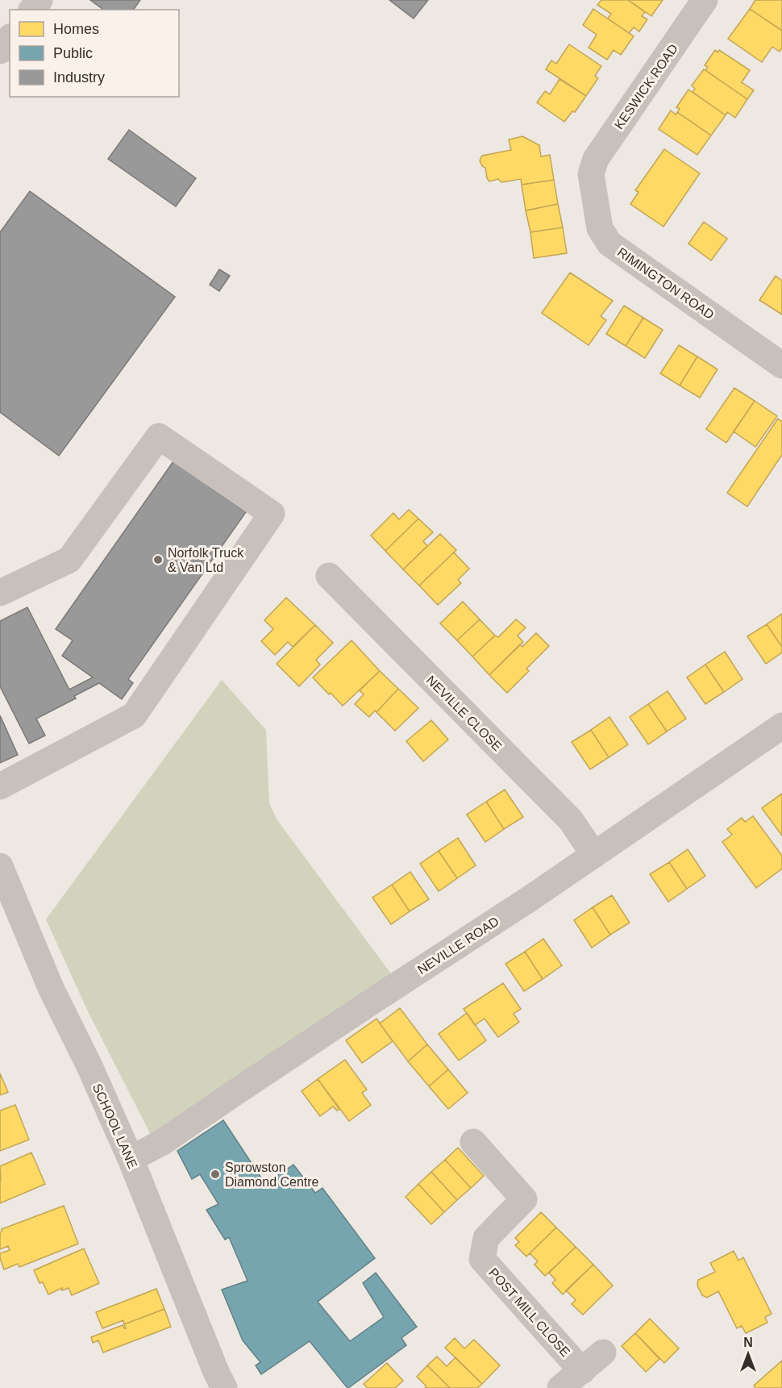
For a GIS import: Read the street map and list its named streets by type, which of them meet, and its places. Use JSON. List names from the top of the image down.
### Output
{
  "streets": {
    "street": [
      "KESWICK ROAD",
      "RIMINGTON ROAD",
      "NEVILLE CLOSE",
      "NEVILLE ROAD",
      "SCHOOL LANE",
      "POST MILL CLOSE"
    ]
  },
  "crossings": [
    ["KESWICK ROAD", "RIMINGTON ROAD"],
    ["NEVILLE CLOSE", "NEVILLE ROAD"],
    ["NEVILLE ROAD", "SCHOOL LANE"]
  ],
  "places": ["Norfolk Truck & Van Ltd", "Sprowston Diamond Centre"],
  "legend": ["Homes", "Public", "Industry"],
  "north": "top"
}
